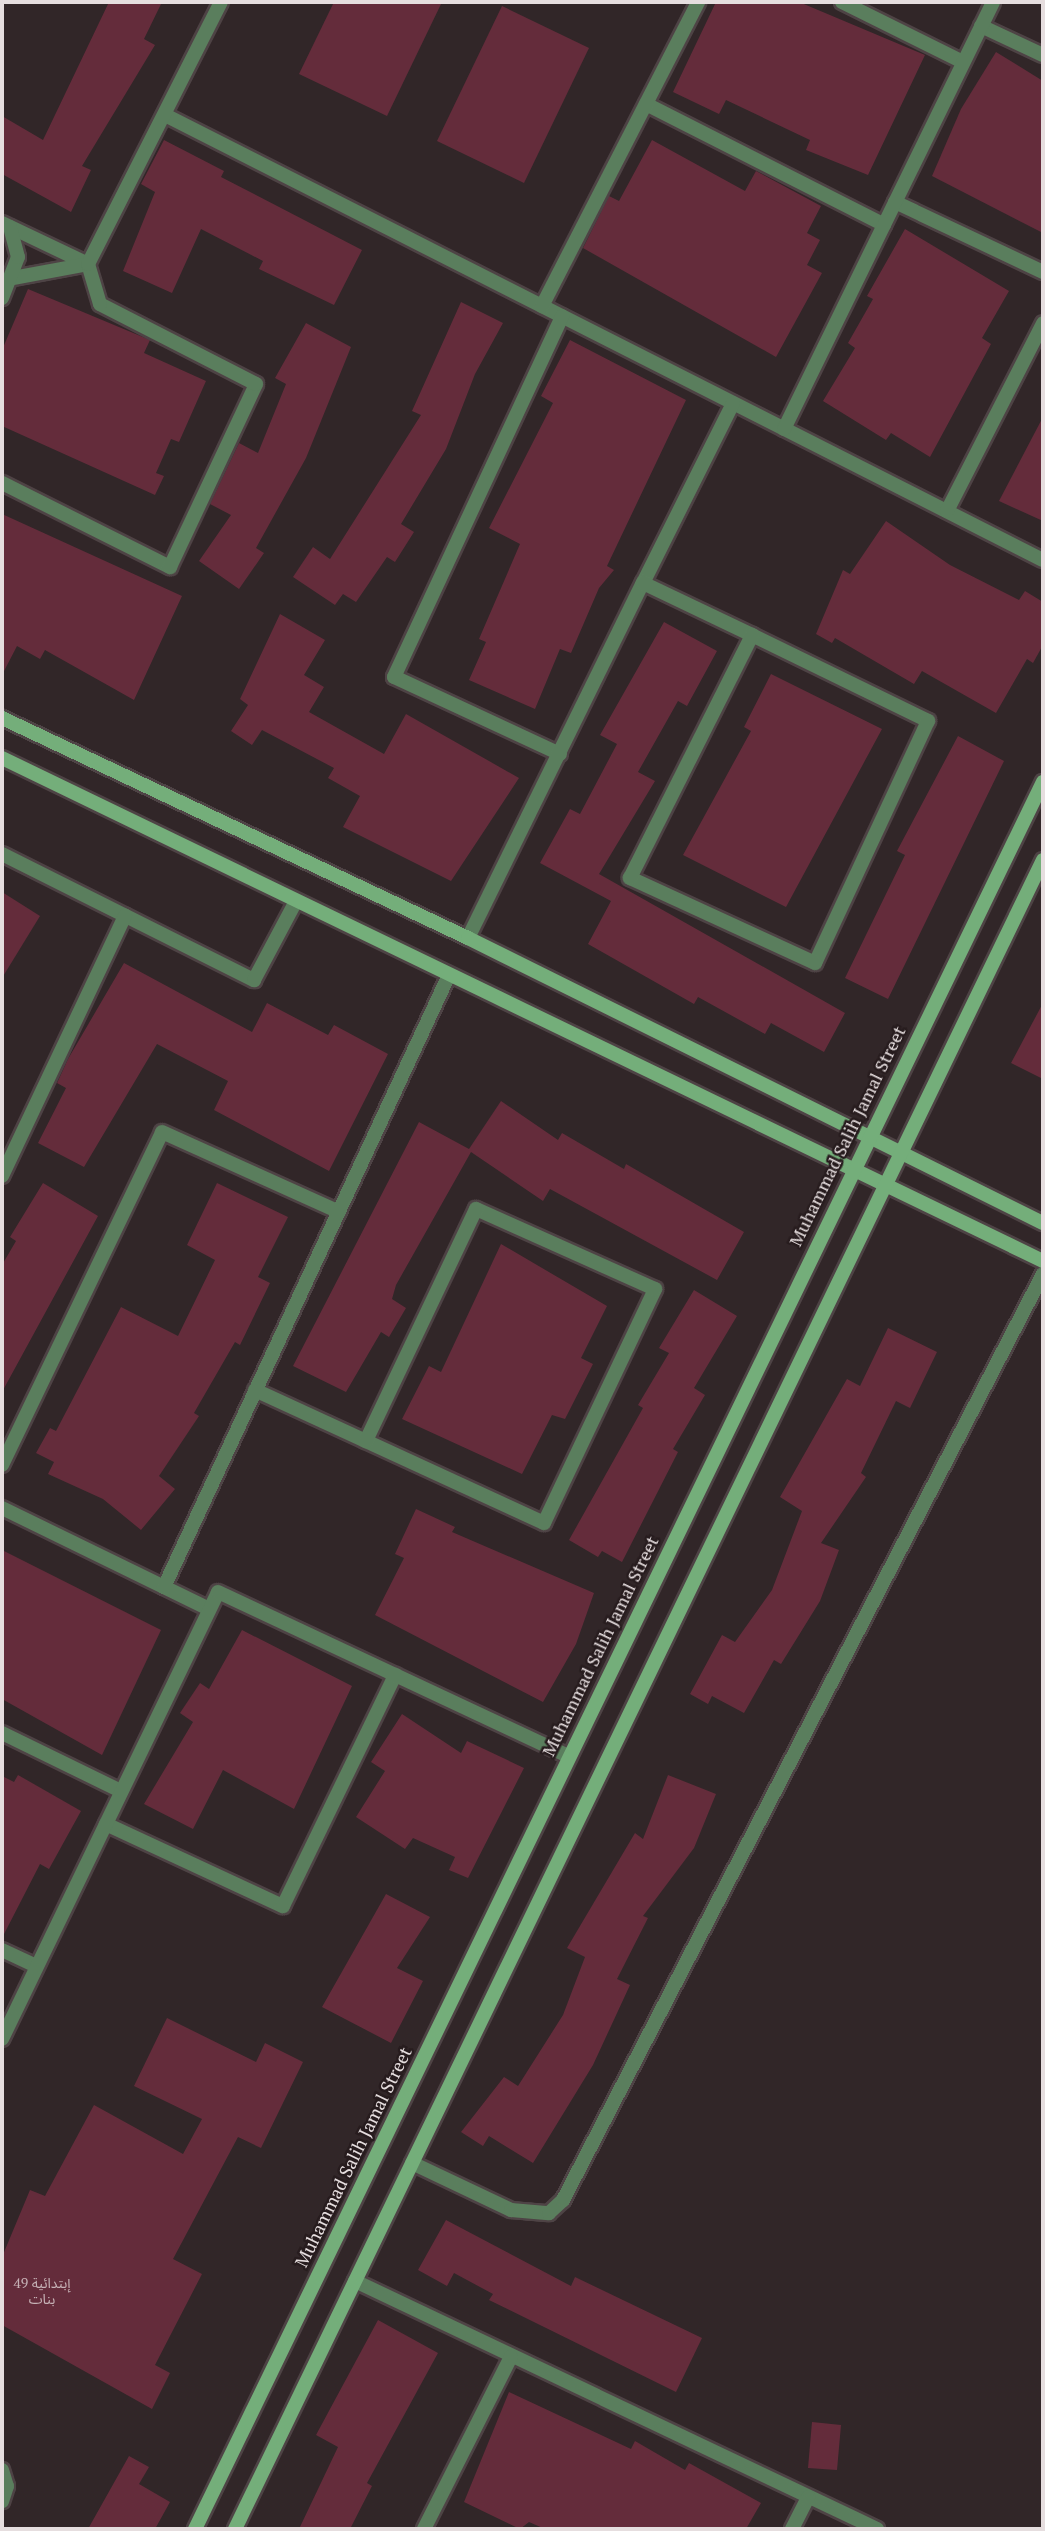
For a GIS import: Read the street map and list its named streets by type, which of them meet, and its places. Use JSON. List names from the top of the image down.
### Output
{
  "streets": {
    "street": ["Muhammad Salih Jamal Street"]
  },
  "house_numbers": ["49 إبتدائية بنات"]
}
